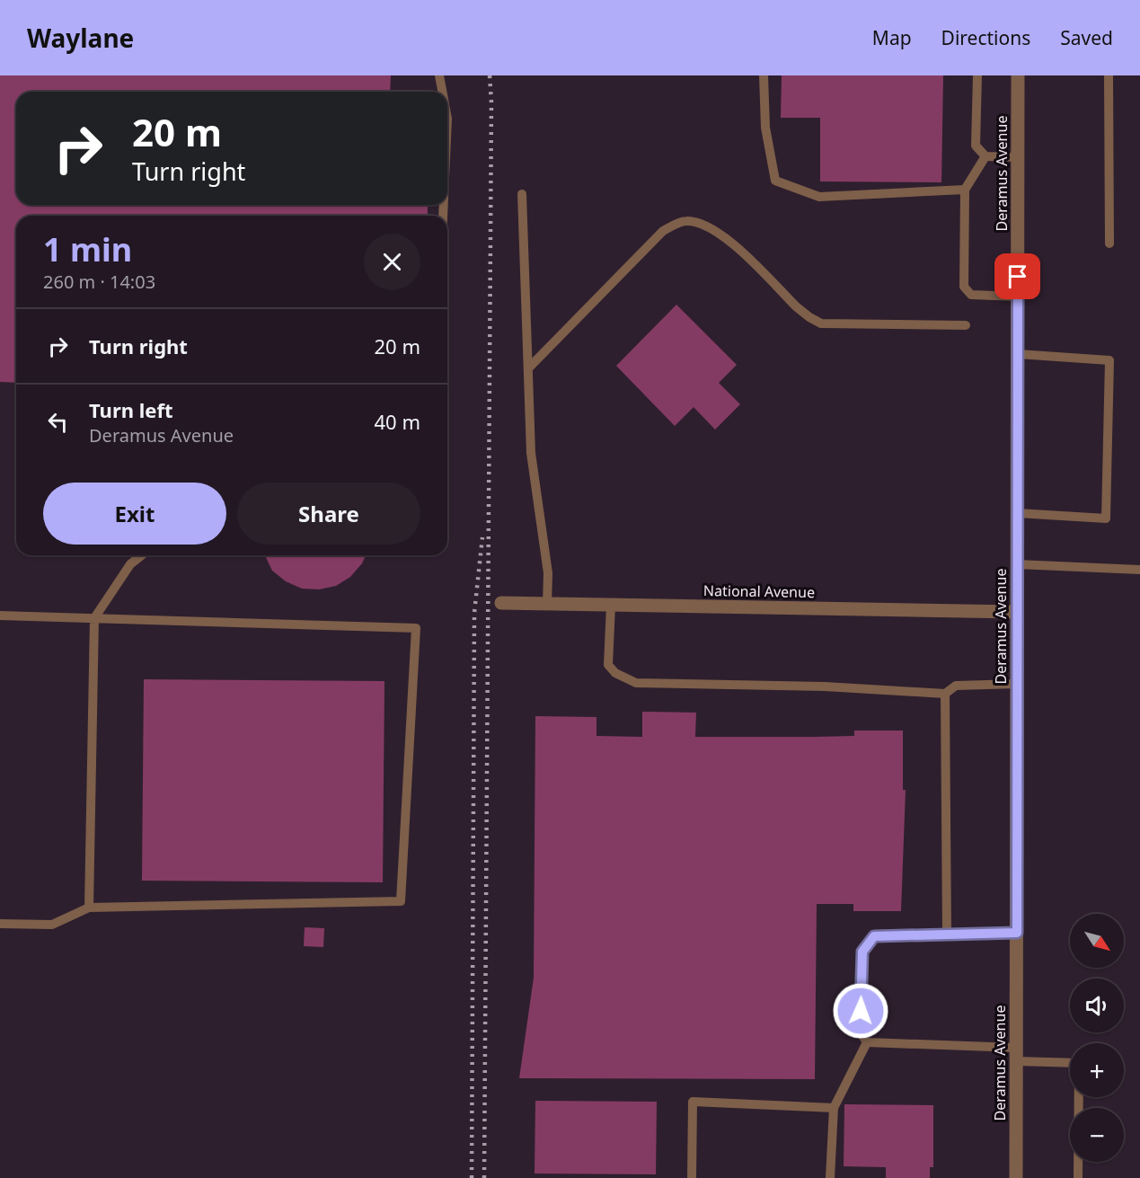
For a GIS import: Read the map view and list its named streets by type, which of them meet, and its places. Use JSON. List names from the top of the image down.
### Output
{
  "streets": {
    "street": ["Deramus Avenue", "National Avenue"]
  },
  "crossings": [
    ["Deramus Avenue", "National Avenue"]
  ],
  "north": "bottom right",
  "page": {
    "header": "Waylane",
    "nav": ["Map", "Directions", "Saved"],
    "turn": ["20 m", "Turn right"],
    "heading": ["1 min", "260 m · 14:03"],
    "list": [
      {
        "name": "Turn right",
        "value": "20 m"
      },
      {
        "name": "Turn left",
        "note": "Deramus Avenue",
        "value": "40 m"
      }
    ],
    "buttons": ["Exit", "Share"],
    "map_buttons": ["+", "−"]
  }
}
